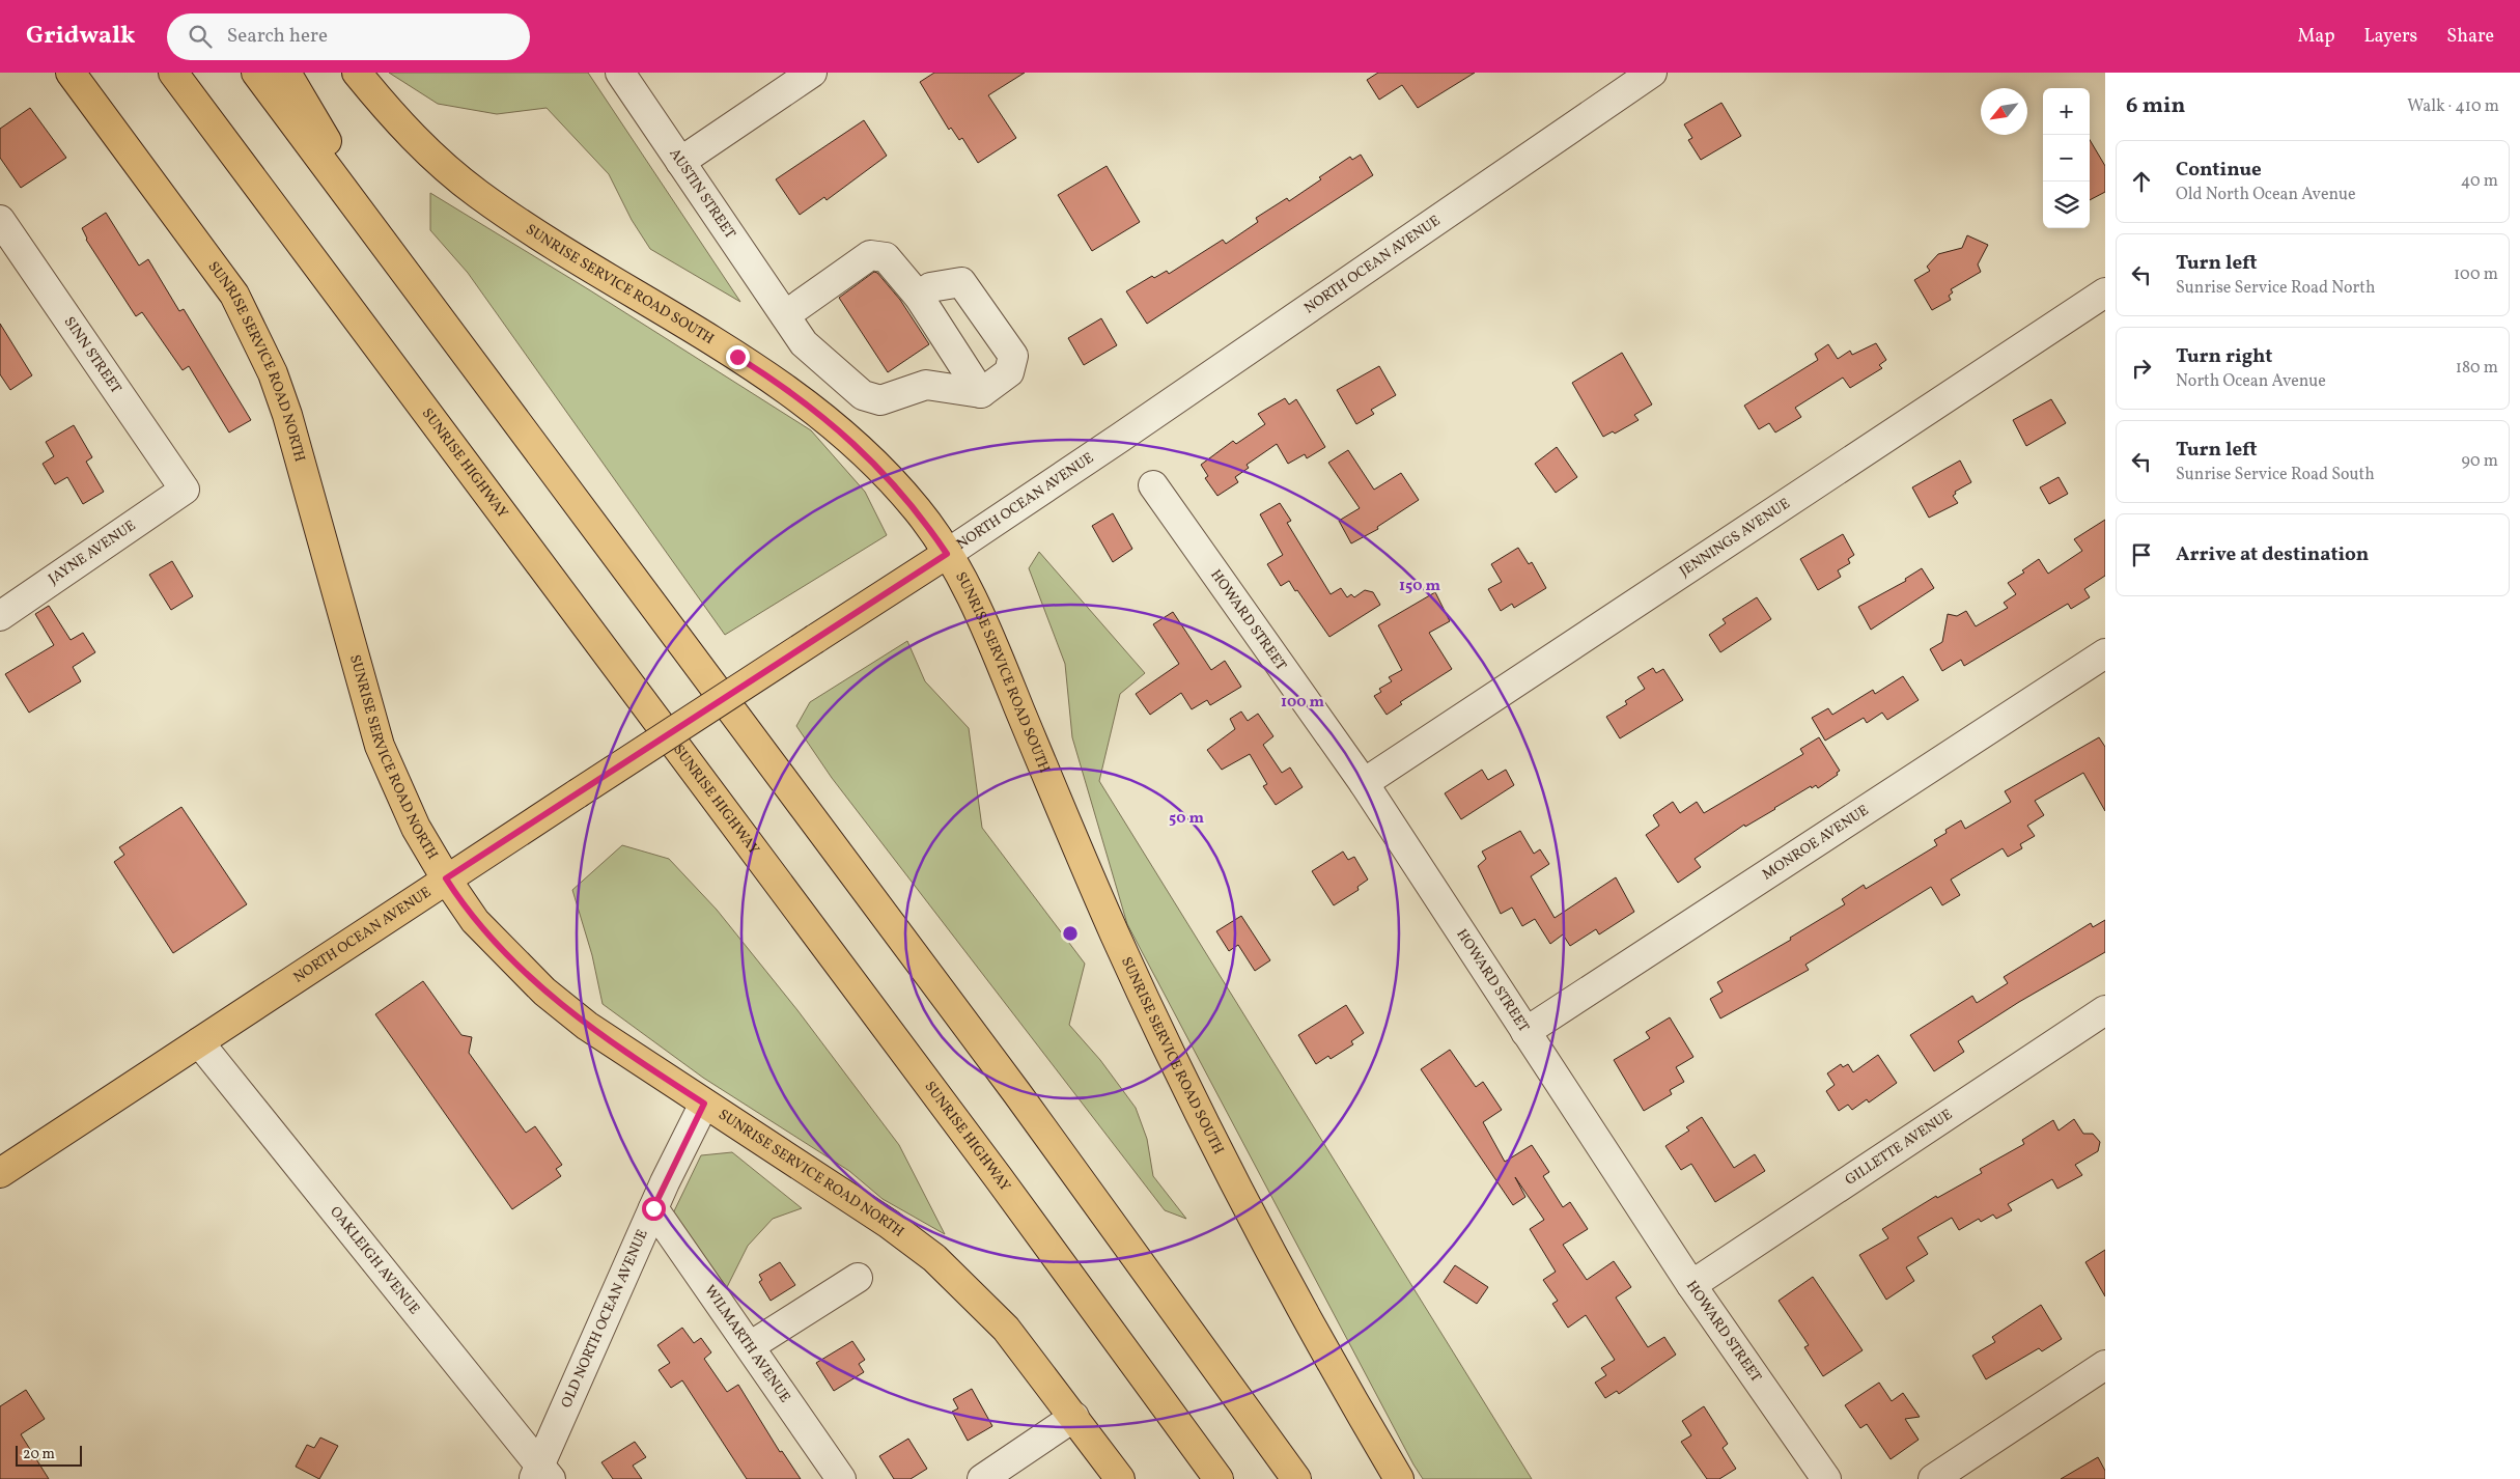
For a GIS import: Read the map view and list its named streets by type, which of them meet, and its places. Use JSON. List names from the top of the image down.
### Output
{
  "streets": {
    "main road": [
      "NORTH OCEAN AVENUE",
      "SUNRISE SERVICE ROAD SOUTH",
      "SUNRISE SERVICE ROAD NORTH",
      "SUNRISE HIGHWAY"
    ],
    "street": [
      "AUSTIN STREET",
      "SINN STREET",
      "JENNINGS AVENUE",
      "JAYNE AVENUE",
      "HOWARD STREET",
      "MONROE AVENUE",
      "GILLETTE AVENUE",
      "OAKLEIGH AVENUE",
      "OLD NORTH OCEAN AVENUE",
      "WILMARTH AVENUE"
    ]
  },
  "crossings": [
    ["NORTH OCEAN AVENUE", "SUNRISE SERVICE ROAD SOUTH"],
    ["NORTH OCEAN AVENUE", "SUNRISE SERVICE ROAD NORTH"],
    ["NORTH OCEAN AVENUE", "OAKLEIGH AVENUE"],
    ["SINN STREET", "JAYNE AVENUE"],
    ["SUNRISE SERVICE ROAD NORTH", "OLD NORTH OCEAN AVENUE"],
    ["JENNINGS AVENUE", "HOWARD STREET"],
    ["HOWARD STREET", "MONROE AVENUE"],
    ["HOWARD STREET", "GILLETTE AVENUE"],
    ["OAKLEIGH AVENUE", "OLD NORTH OCEAN AVENUE"],
    ["OLD NORTH OCEAN AVENUE", "WILMARTH AVENUE"]
  ],
  "scale_bar": "20 m",
  "north": "bottom left",
  "page": {
    "header": "Gridwalk",
    "search": "Search here",
    "nav": ["Map", "Layers", "Share"],
    "heading": ["6 min", "Walk · 410 m"],
    "map_buttons": ["+", "−"],
    "list": [
      ["Continue", "Old North Ocean Avenue", "40 m"],
      ["Turn left", "Sunrise Service Road North", "100 m"],
      ["Turn right", "North Ocean Avenue", "180 m"],
      ["Turn left", "Sunrise Service Road South", "90 m"],
      "Arrive at destination"
    ],
    "scale": "20 m"
  },
  "rings": ["150 m", "100 m", "50 m"]
}
